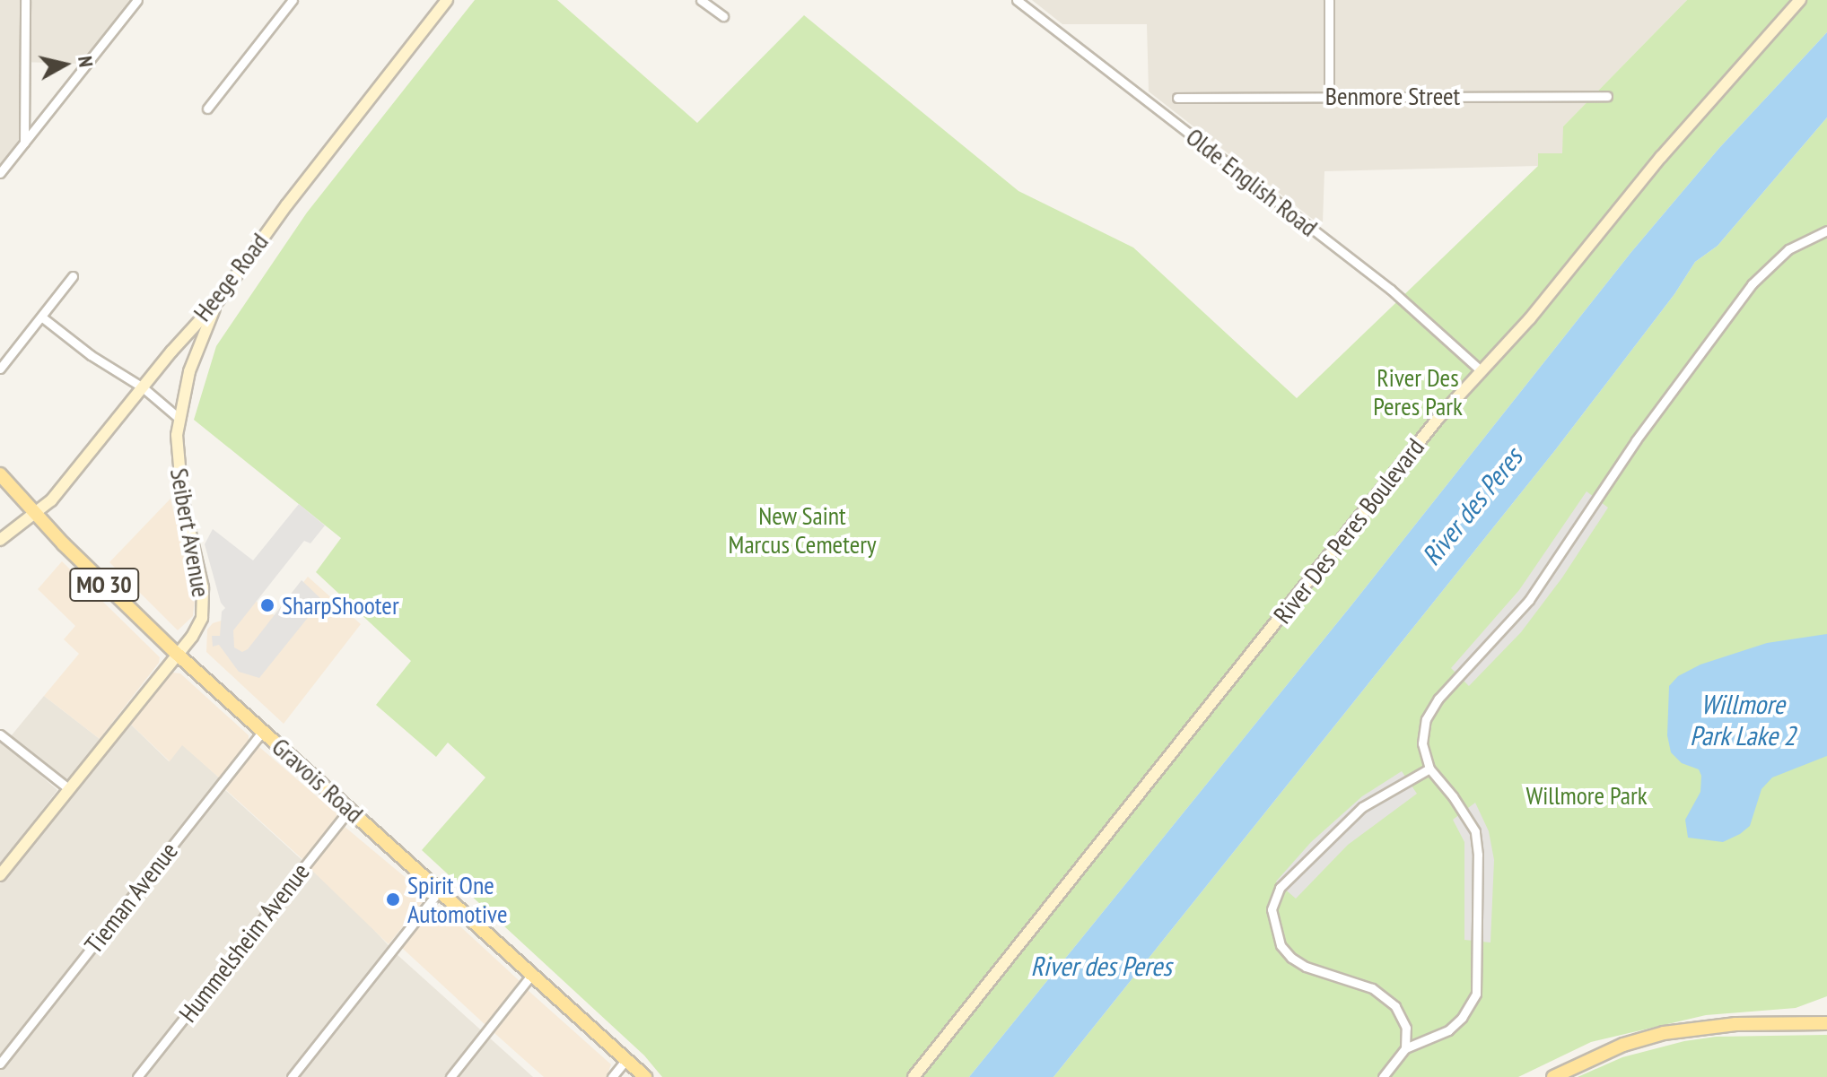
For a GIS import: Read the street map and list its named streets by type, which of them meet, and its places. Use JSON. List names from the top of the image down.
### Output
{
  "streets": {
    "main road": [
      "Heege Road",
      "River Des Peres Boulevard",
      "Seibert Avenue",
      "MO 30",
      "Gravois Road"
    ],
    "street": [
      "Benmore Street",
      "Olde English Road",
      "Tieman Avenue",
      "Hummelsheim Avenue"
    ]
  },
  "crossings": [
    ["Olde English Road", "River Des Peres Boulevard"],
    ["Heege Road", "Seibert Avenue"],
    ["Heege Road", "Gravois Road"],
    ["Seibert Avenue", "Gravois Road"],
    ["Gravois Road", "Tieman Avenue"],
    ["Gravois Road", "Hummelsheim Avenue"]
  ],
  "water": ["River des Peres", "Willmore Park Lake 2"],
  "parks": ["River Des Peres Park", "New Saint Marcus Cemetery", "Willmore Park"],
  "places": ["SharpShooter", "Spirit One Automotive"],
  "north": "right"
}
